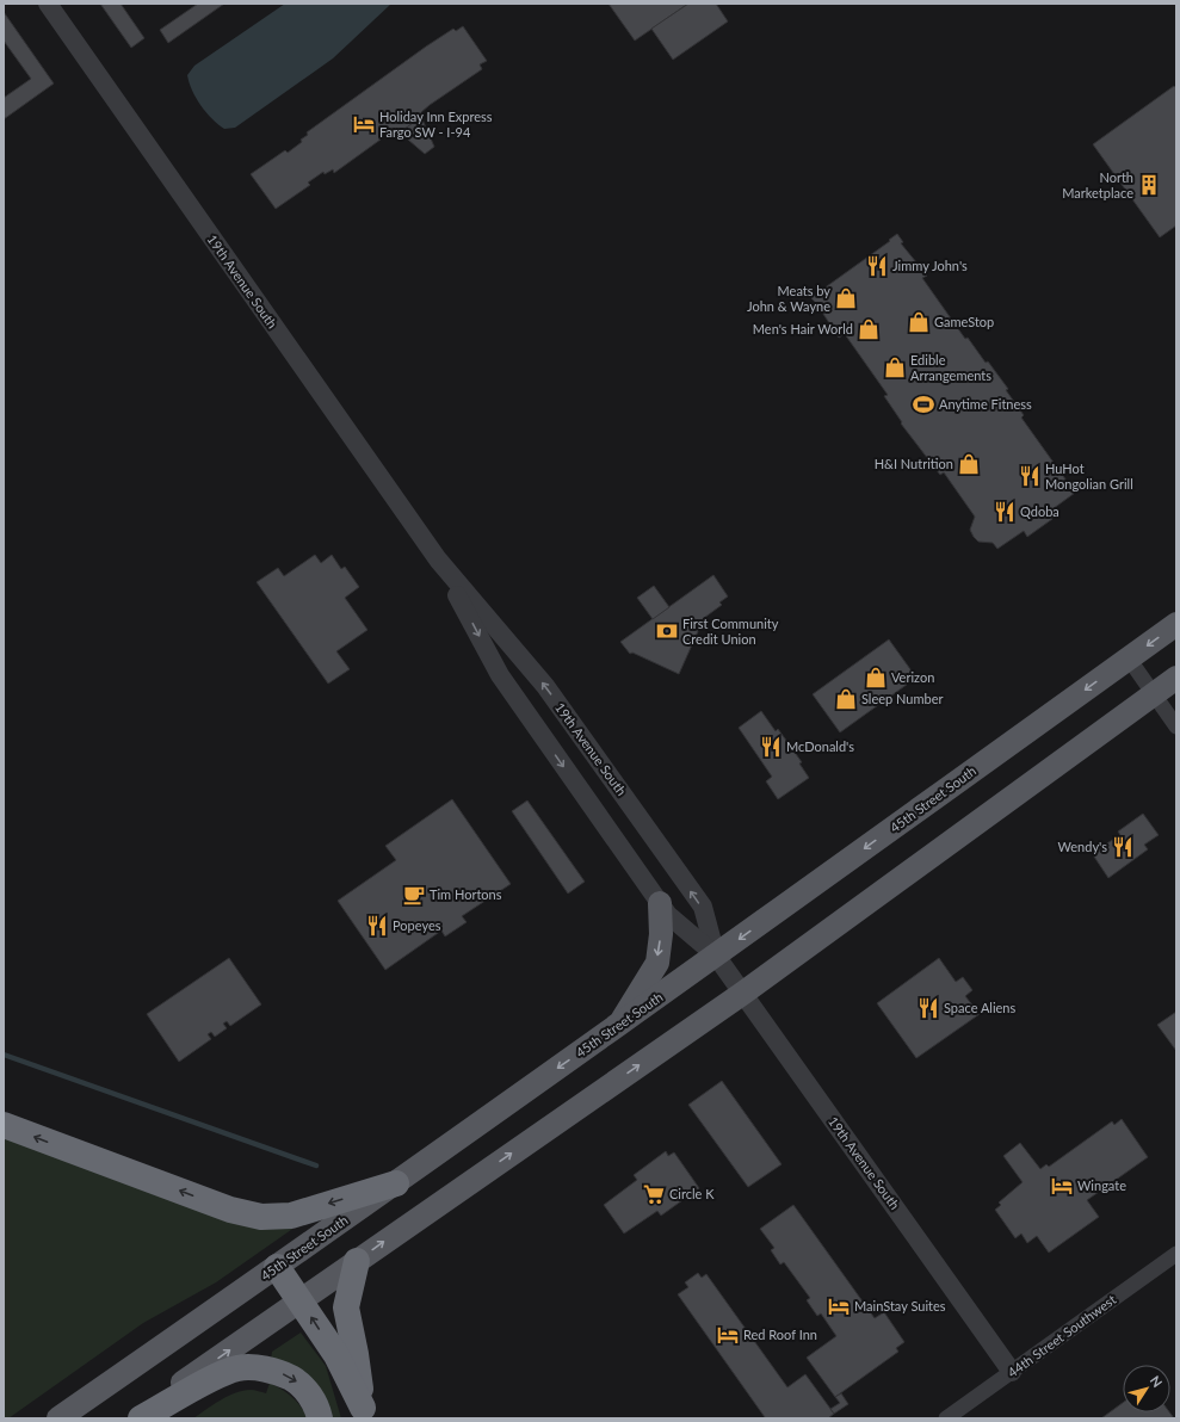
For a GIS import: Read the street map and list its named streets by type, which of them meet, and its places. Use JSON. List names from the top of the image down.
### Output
{
  "streets": {
    "main road": ["45th Street South"],
    "street": ["19th Avenue South", "44th Street Southwest"]
  },
  "crossings": [
    ["19th Avenue South", "45th Street South"],
    ["19th Avenue South", "44th Street Southwest"]
  ],
  "places": {
    "hotel": [
      "Holiday Inn Express Fargo SW - I-94",
      "Wingate",
      "MainStay Suites",
      "Red Roof Inn"
    ],
    "building": ["North Marketplace"],
    "restaurant": [
      "Jimmy John's",
      "HuHot Mongolian Grill",
      "Qdoba",
      "McDonald's",
      "Wendy's",
      "Popeyes",
      "Space Aliens"
    ],
    "shop": [
      "Meats by John & Wayne",
      "GameStop",
      "Men's Hair World",
      "Edible Arrangements",
      "H&I Nutrition",
      "Verizon",
      "Sleep Number"
    ],
    "sports": ["Anytime Fitness"],
    "bank": ["First Community Credit Union"],
    "cafe": ["Tim Hortons"],
    "supermarket": ["Circle K"]
  },
  "north": "top right"
}
